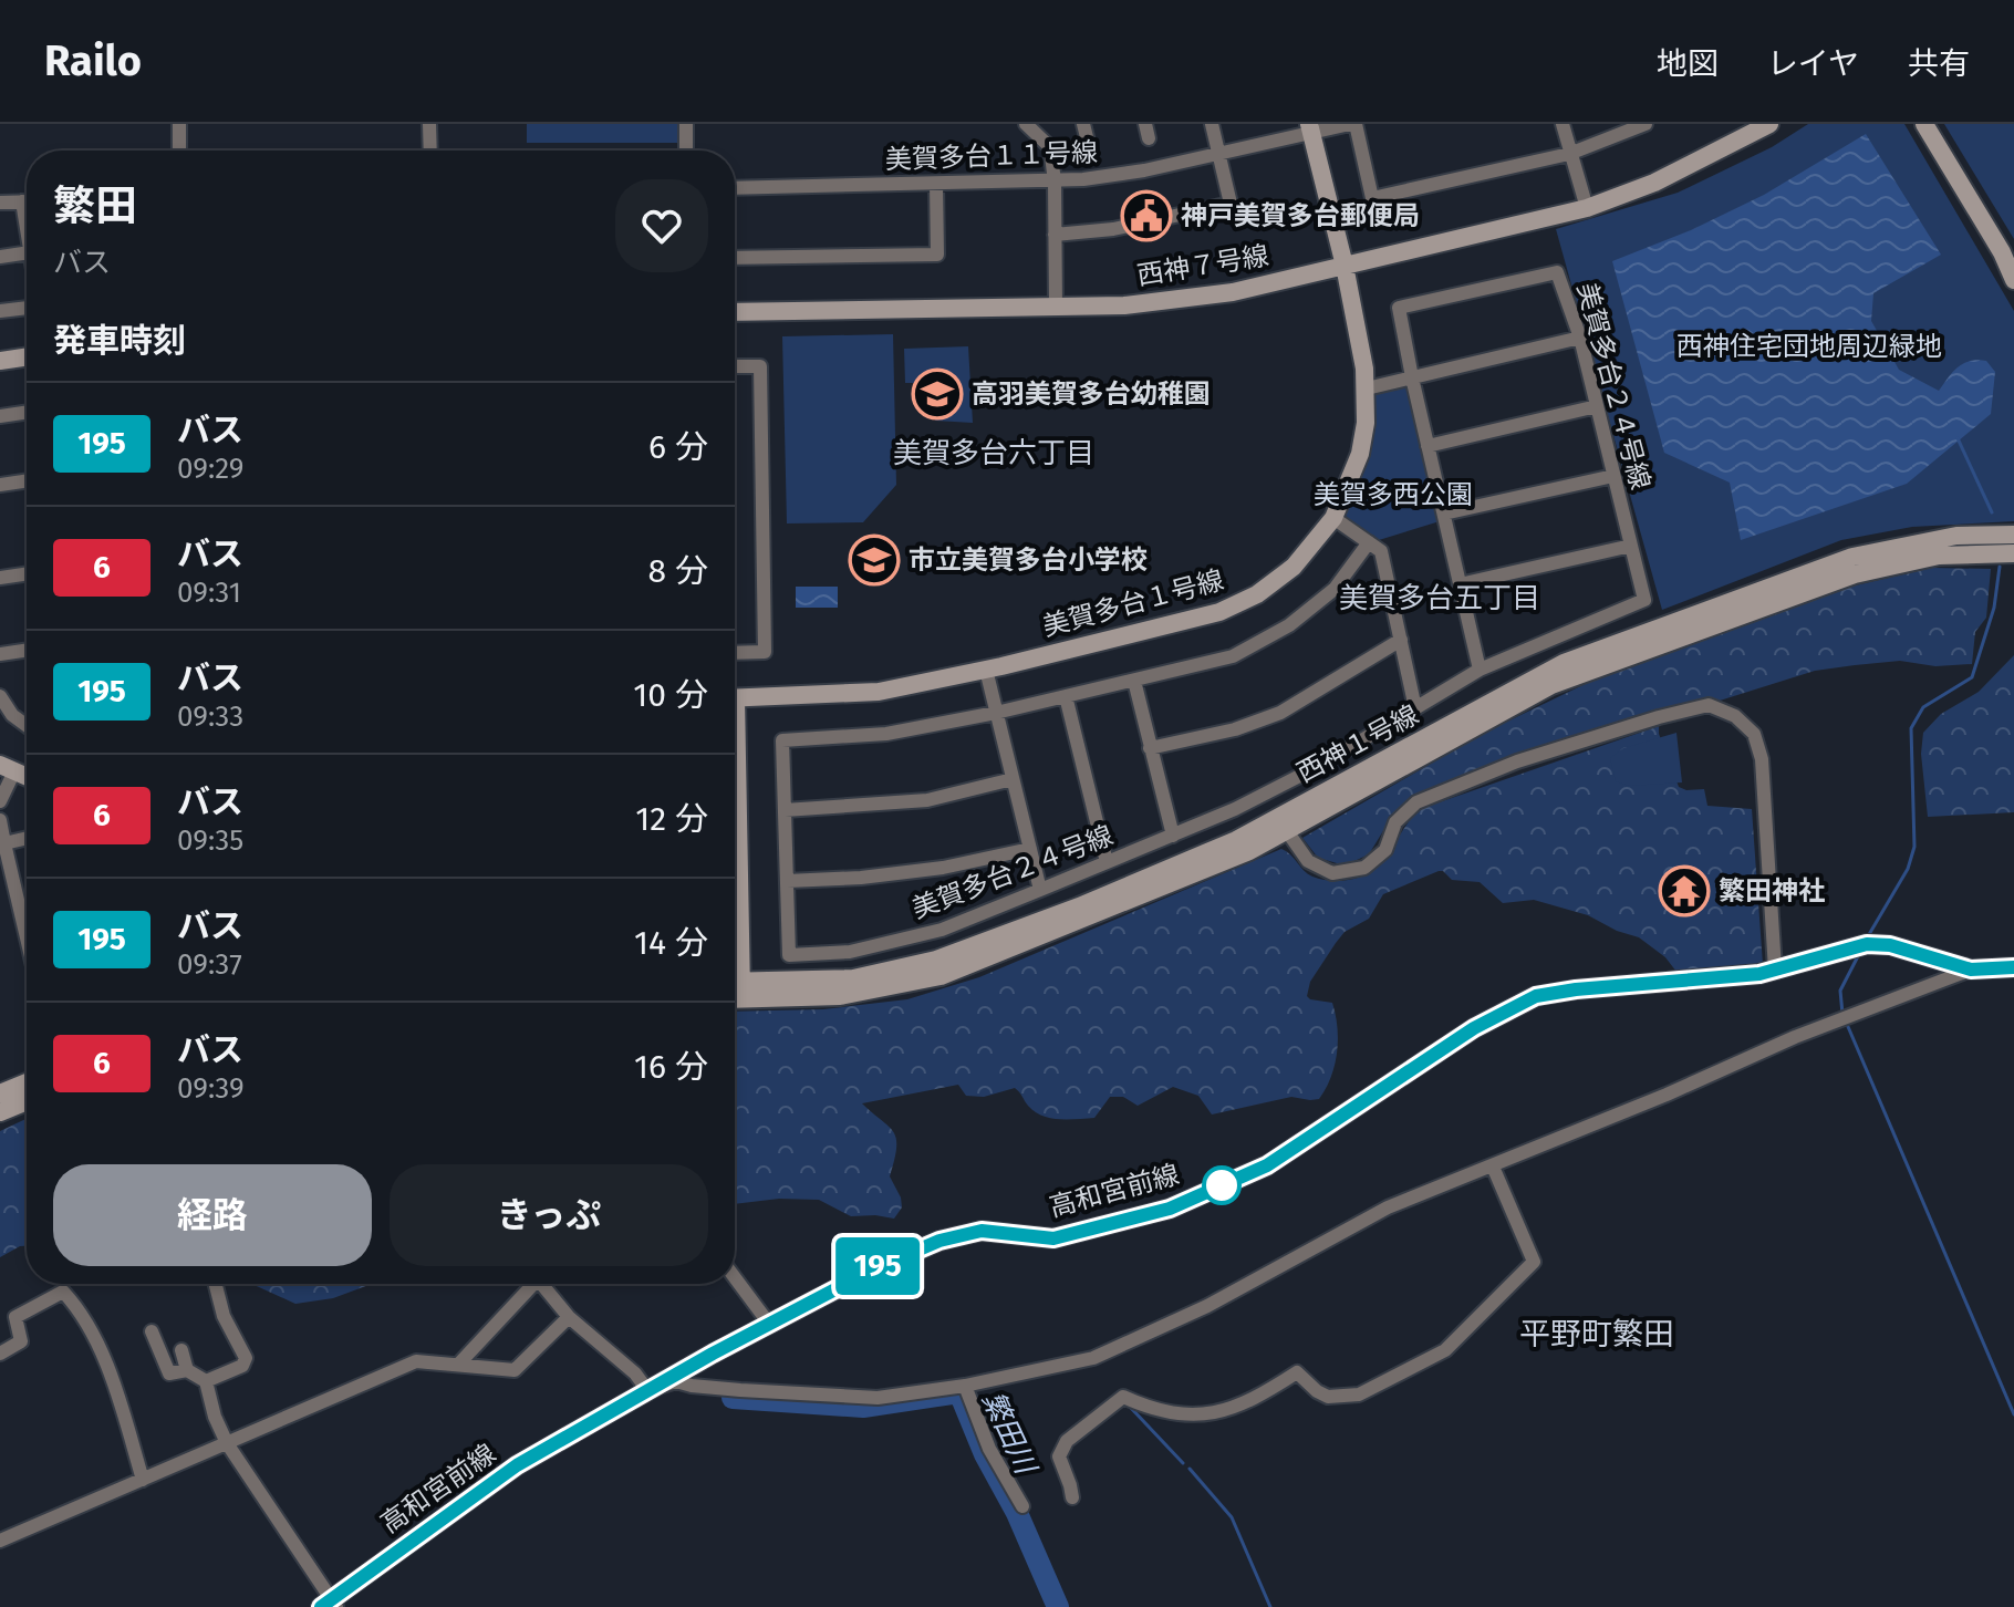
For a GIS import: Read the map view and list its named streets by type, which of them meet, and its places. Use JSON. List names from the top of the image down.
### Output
{
  "streets": {
    "street": [
      "美賀多台１１号線",
      "西神７号線",
      "美賀多台２４号線",
      "美賀多台１号線",
      "西神１号線",
      "高和宮前線"
    ]
  },
  "crossings": [
    ["美賀多台１１号線", "美賀多台１号線"],
    ["西神７号線", "美賀多台１号線"]
  ],
  "districts": ["美賀多台六丁目", "美賀多台五丁目", "平野町繁田"],
  "water": ["繁田川"],
  "parks": ["西神住宅団地周辺緑地", "美賀多西公園"],
  "places": {
    "public building": ["神戸美賀多台郵便局"],
    "school or university": ["高羽美賀多台幼稚園", "市立美賀多台小学校"],
    "temple": ["繁田神社"]
  },
  "lines": ["bus line 195"],
  "page": {
    "header": "Railo",
    "nav": ["地図", "レイヤ", "共有"],
    "on_map": "195",
    "heading": [
      ["繁田", "バス"],
      "発車時刻"
    ],
    "list": [
      {
        "mark": "195",
        "name": "バス",
        "note": "09:29",
        "value": "6 分"
      },
      {
        "mark": "6",
        "name": "バス",
        "note": "09:31",
        "value": "8 分"
      },
      {
        "mark": "195",
        "name": "バス",
        "note": "09:33",
        "value": "10 分"
      },
      {
        "mark": "6",
        "name": "バス",
        "note": "09:35",
        "value": "12 分"
      },
      {
        "mark": "195",
        "name": "バス",
        "note": "09:37",
        "value": "14 分"
      },
      {
        "mark": "6",
        "name": "バス",
        "note": "09:39",
        "value": "16 分"
      }
    ],
    "buttons": ["経路", "きっぷ"]
  }
}
